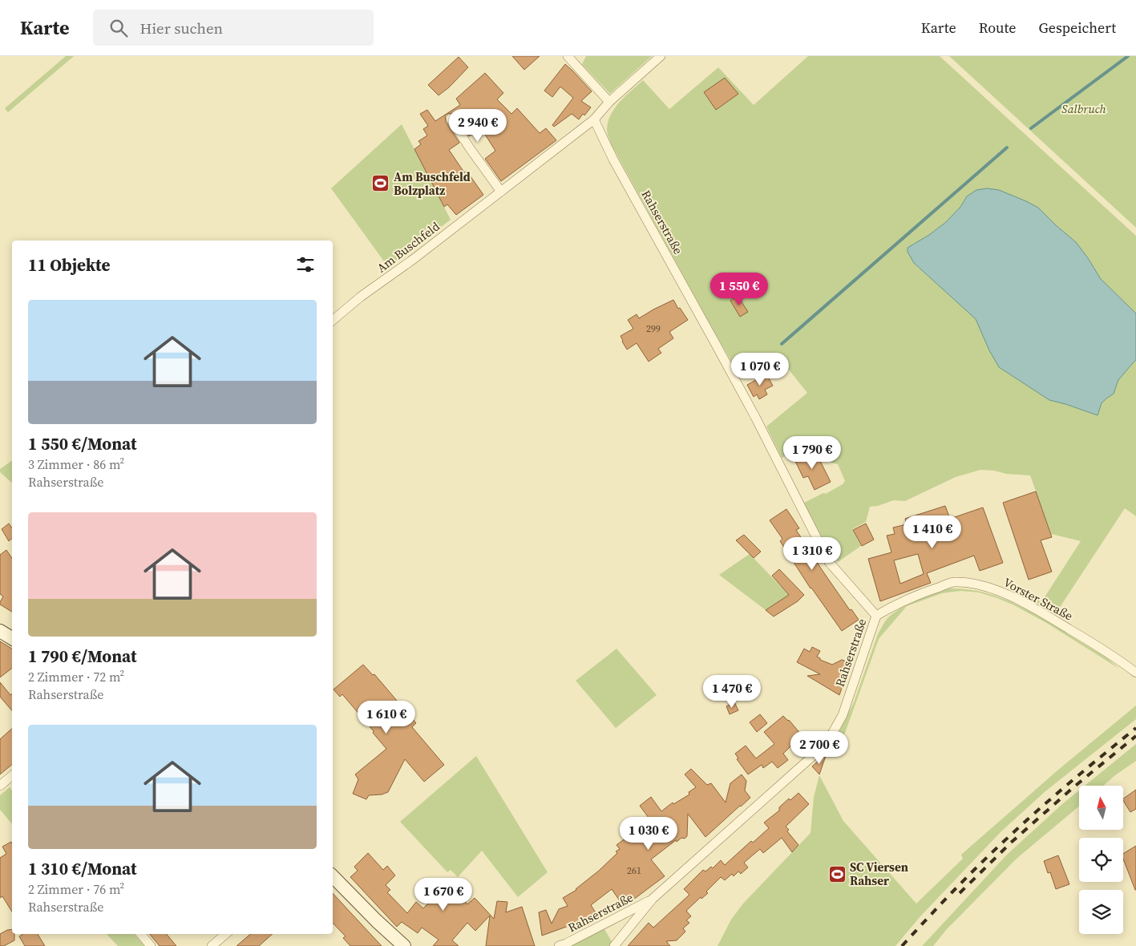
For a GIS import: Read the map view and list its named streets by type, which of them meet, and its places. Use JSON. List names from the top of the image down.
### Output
{
  "streets": {
    "street": ["Rahserstraße", "Am Buschfeld", "Vorster Straße"]
  },
  "crossings": [
    ["Rahserstraße", "Am Buschfeld"],
    ["Rahserstraße", "Vorster Straße"]
  ],
  "parks": ["Salbruch"],
  "places": {
    "sports": ["Am Buschfeld Bolzplatz", "SC Viersen Rahser"]
  },
  "house_numbers": ["299", "261"],
  "north": "top",
  "page": {
    "header": "Karte",
    "search": "Hier suchen",
    "nav": ["Karte", "Route", "Gespeichert"],
    "price": [
      "2 940 €",
      "1 550 €",
      "1 070 €",
      "1 790 €",
      "1 410 €",
      "1 310 €",
      "1 470 €",
      "1 610 €",
      "2 700 €",
      "1 030 €",
      "1 670 €"
    ],
    "heading": "11 Objekte",
    "list": [
      {
        "name": "1 550 €/Monat",
        "note": "3 Zimmer · 86 m² · Rahserstraße"
      },
      {
        "name": "1 790 €/Monat",
        "note": "2 Zimmer · 72 m² · Rahserstraße"
      },
      {
        "name": "1 310 €/Monat",
        "note": "2 Zimmer · 76 m² · Rahserstraße"
      }
    ]
  }
}
